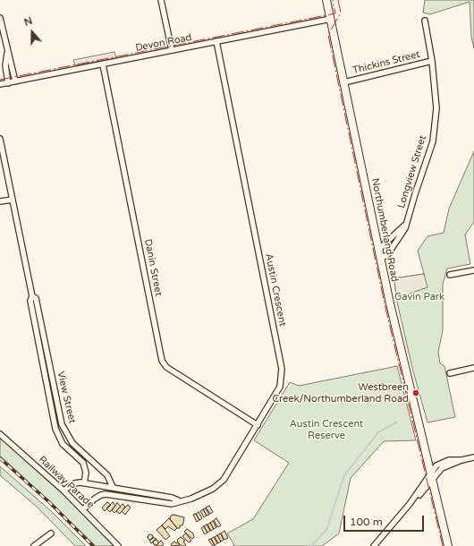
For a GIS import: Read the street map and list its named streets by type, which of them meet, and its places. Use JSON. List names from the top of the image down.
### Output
{
  "streets": {
    "street": [
      "Devon Road",
      "Thickins Street",
      "Longview Street",
      "Northumberland Road",
      "Danin Street",
      "Austin Crescent",
      "View Street",
      "Railway Parade"
    ]
  },
  "crossings": [
    ["Devon Road", "Northumberland Road"],
    ["Devon Road", "Danin Street"],
    ["Devon Road", "Austin Crescent"],
    ["Thickins Street", "Longview Street"],
    ["Thickins Street", "Northumberland Road"],
    ["Longview Street", "Northumberland Road"],
    ["Danin Street", "Austin Crescent"],
    ["Austin Crescent", "Railway Parade"]
  ],
  "parks": ["Gavin Park", "Austin Crescent Reserve"],
  "places": ["Westbreen Creek/Northumberland Road"],
  "scale_bar": "100 m",
  "north": "top"
}
